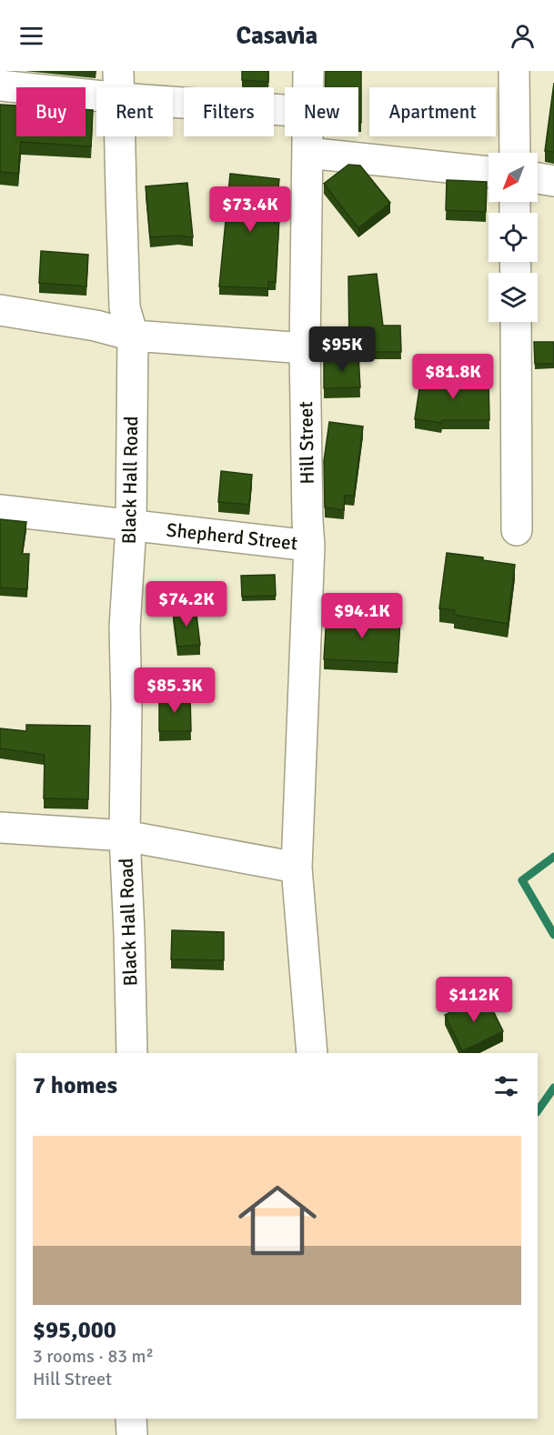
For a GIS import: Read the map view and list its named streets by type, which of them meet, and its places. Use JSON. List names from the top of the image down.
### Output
{
  "streets": {
    "street": ["Hill Street", "Black Hall Road", "Shepherd Street"]
  },
  "crossings": [
    ["Hill Street", "Shepherd Street"],
    ["Black Hall Road", "Shepherd Street"]
  ],
  "north": "bottom left",
  "page": {
    "header": "Casavia",
    "chip": [
      "Buy",
      "Rent",
      "Filters",
      "New",
      "Apartment"
    ],
    "price": [
      "$73.4K",
      "$95K",
      "$81.8K",
      "$74.2K",
      "$94.1K",
      "$85.3K",
      "$112K"
    ],
    "heading": "7 homes",
    "list": [
      {
        "name": "$95,000",
        "note": "3 rooms · 83 m² · Hill Street"
      }
    ]
  }
}
